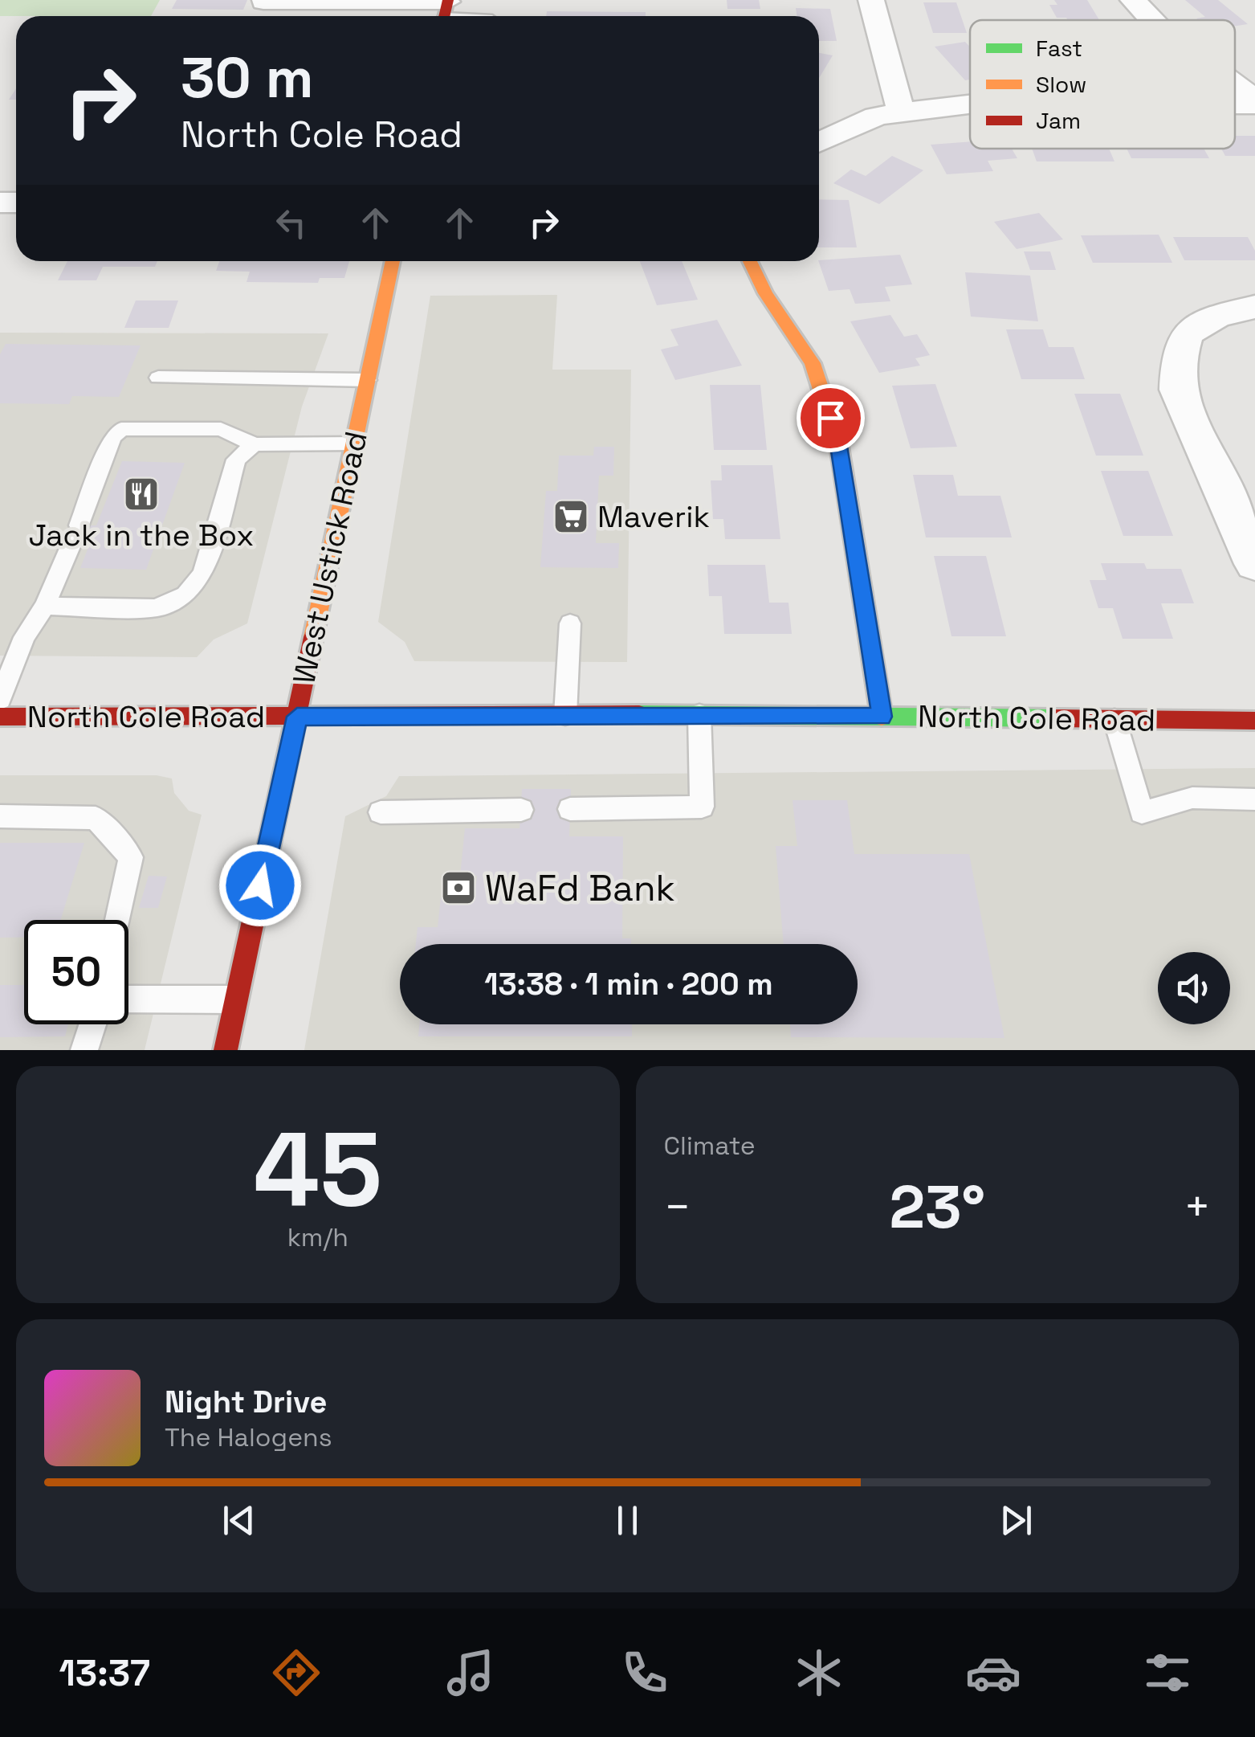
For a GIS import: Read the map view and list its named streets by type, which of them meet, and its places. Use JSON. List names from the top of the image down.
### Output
{
  "streets": {
    "main road": ["West Ustick Road", "North Cole Road"]
  },
  "crossings": [
    ["West Ustick Road", "North Cole Road"]
  ],
  "places": {
    "restaurant": ["Jack in the Box"],
    "supermarket": ["Maverik"],
    "bank": ["WaFd Bank"]
  },
  "legend": ["Fast", "Slow", "Jam"],
  "page": {
    "turn": ["30 m", "North Cole Road"],
    "limit": "50",
    "trip": "13:38 · 1 min · 200 m",
    "tile": [
      ["45", "km/h"],
      "Climate"
    ],
    "heat": ["−", "23°", "+"],
    "song": ["Night Drive", "The Halogens"],
    "tabs": "13:37"
  }
}
